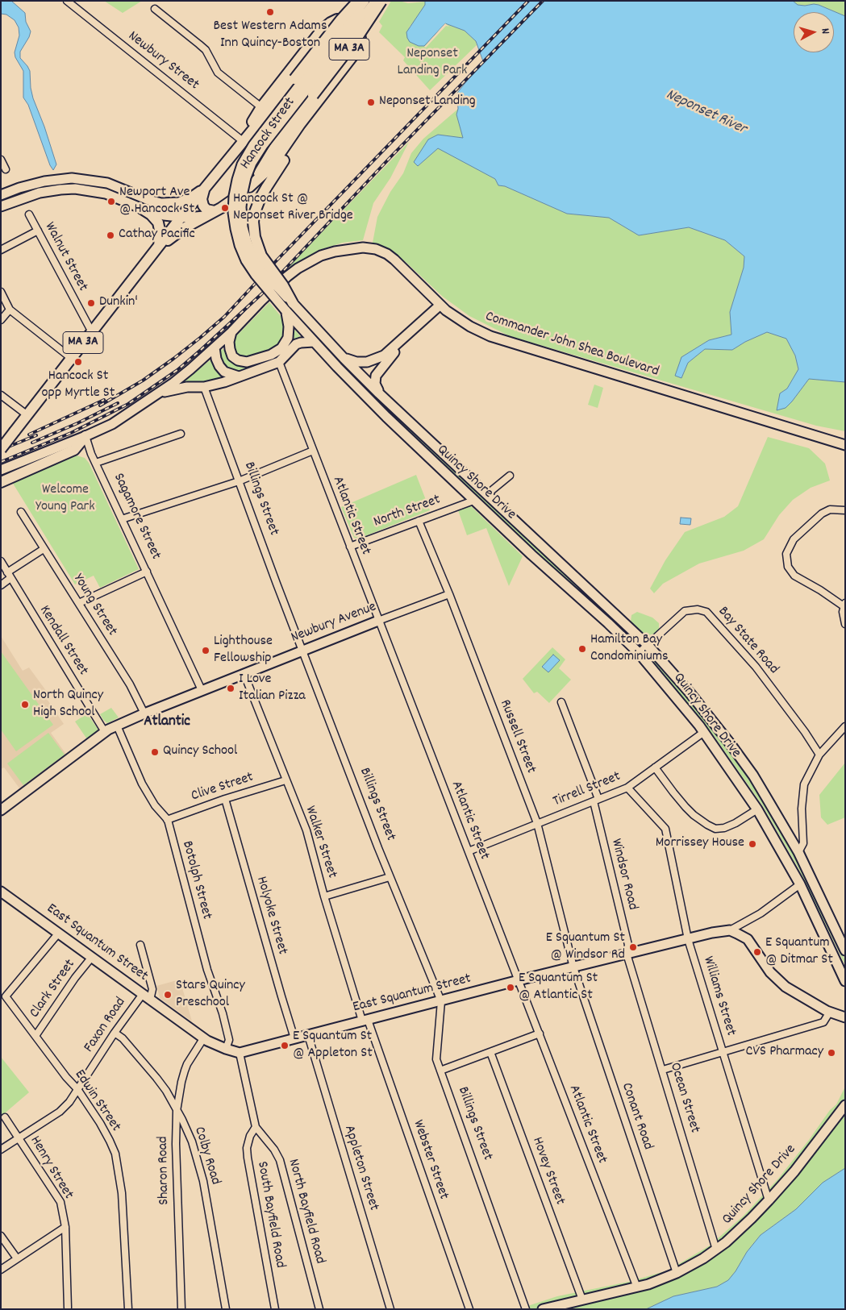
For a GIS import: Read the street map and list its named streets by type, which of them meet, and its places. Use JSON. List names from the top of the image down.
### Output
{
  "streets": {
    "main road": [
      "MA 3A",
      "Hancock Street",
      "Commander John Shea Boulevard",
      "Quincy Shore Drive",
      "Newbury Avenue",
      "East Squantum Street"
    ],
    "street": [
      "Newbury Street",
      "Walnut Street",
      "Billings Street",
      "North Street",
      "Atlantic Street",
      "Sagamore Street",
      "Young Street",
      "Kendall Street",
      "Bay State Road",
      "Russell Street",
      "Clive Street",
      "Tirrell Street",
      "Walker Street",
      "Windsor Road",
      "Botolph Street",
      "Holyoke Street",
      "Clark Street",
      "Williams Street",
      "Faxon Road",
      "Ocean Street",
      "Edwin Street",
      "Conant Road",
      "Colby Road",
      "Webster Street",
      "Henry Street",
      "Appleton Street",
      "Sharon Road",
      "Hovey Street",
      "North Bayfield Road",
      "South Bayfield Road"
    ]
  },
  "crossings": [
    ["Newbury Street", "Hancock Street"],
    ["Hancock Street", "Walnut Street"],
    ["Commander John Shea Boulevard", "Sagamore Street"],
    ["Quincy Shore Drive", "North Street"],
    ["Quincy Shore Drive", "Atlantic Street"],
    ["Quincy Shore Drive", "Bay State Road"],
    ["Quincy Shore Drive", "Tirrell Street"],
    ["Quincy Shore Drive", "Williams Street"],
    ["Quincy Shore Drive", "Ocean Street"],
    ["Quincy Shore Drive", "Conant Road"],
    ["Quincy Shore Drive", "Hovey Street"],
    ["Billings Street", "Newbury Avenue"],
    ["Billings Street", "East Squantum Street"],
    ["North Street", "Atlantic Street"],
    ["North Street", "Russell Street"],
    ["Atlantic Street", "Newbury Avenue"],
    ["Atlantic Street", "Tirrell Street"],
    ["Atlantic Street", "East Squantum Street"],
    ["Sagamore Street", "Newbury Avenue"],
    ["Young Street", "Newbury Avenue"],
    ["Newbury Avenue", "Kendall Street"],
    ["Newbury Avenue", "Russell Street"],
    ["Newbury Avenue", "Walker Street"],
    ["Newbury Avenue", "Botolph Street"],
    ["Russell Street", "Tirrell Street"],
    ["Russell Street", "East Squantum Street"],
    ["Russell Street", "Conant Road"],
    ["Clive Street", "Walker Street"],
    ["Clive Street", "Botolph Street"],
    ["Clive Street", "Holyoke Street"],
    ["Tirrell Street", "Windsor Road"],
    ["Tirrell Street", "Williams Street"],
    ["Walker Street", "East Squantum Street"],
    ["Walker Street", "Webster Street"],
    ["Windsor Road", "East Squantum Street"],
    ["Windsor Road", "Ocean Street"],
    ["Botolph Street", "East Squantum Street"],
    ["Holyoke Street", "East Squantum Street"],
    ["East Squantum Street", "Clark Street"],
    ["East Squantum Street", "Williams Street"],
    ["East Squantum Street", "Faxon Road"],
    ["East Squantum Street", "Ocean Street"],
    ["East Squantum Street", "Edwin Street"],
    ["East Squantum Street", "Conant Road"],
    ["East Squantum Street", "Webster Street"],
    ["East Squantum Street", "Appleton Street"],
    ["East Squantum Street", "Sharon Road"],
    ["Clark Street", "Edwin Street"],
    ["Faxon Road", "Edwin Street"],
    ["Faxon Road", "Colby Road"],
    ["Faxon Road", "Henry Street"],
    ["Colby Road", "Sharon Road"],
    ["North Bayfield Road", "South Bayfield Road"]
  ],
  "districts": ["Atlantic"],
  "water": ["Neponset River"],
  "parks": ["Neponset Landing Park", "Welcome Young Park"],
  "places": [
    "Best Western Adams Inn Quincy-Boston",
    "Neponset Landing",
    "Newport Ave @ Hancock St",
    "Hancock St @ Neponset River Bridge",
    "Cathay Pacific",
    "Dunkin'",
    "Hancock St opp Myrtle St",
    "Hamilton Bay Condominiums",
    "Lighthouse Fellowship",
    "I Love Italian Pizza",
    "North Quincy High School",
    "Quincy School",
    "Morrissey House",
    "E Squantum St @ Windsor Rd",
    "E Squantum @ Ditmar St",
    "E Squantum St @ Atlantic St",
    "Stars Quincy Preschool",
    "E Squantum St @ Appleton St",
    "CVS Pharmacy"
  ],
  "north": "right"
}
